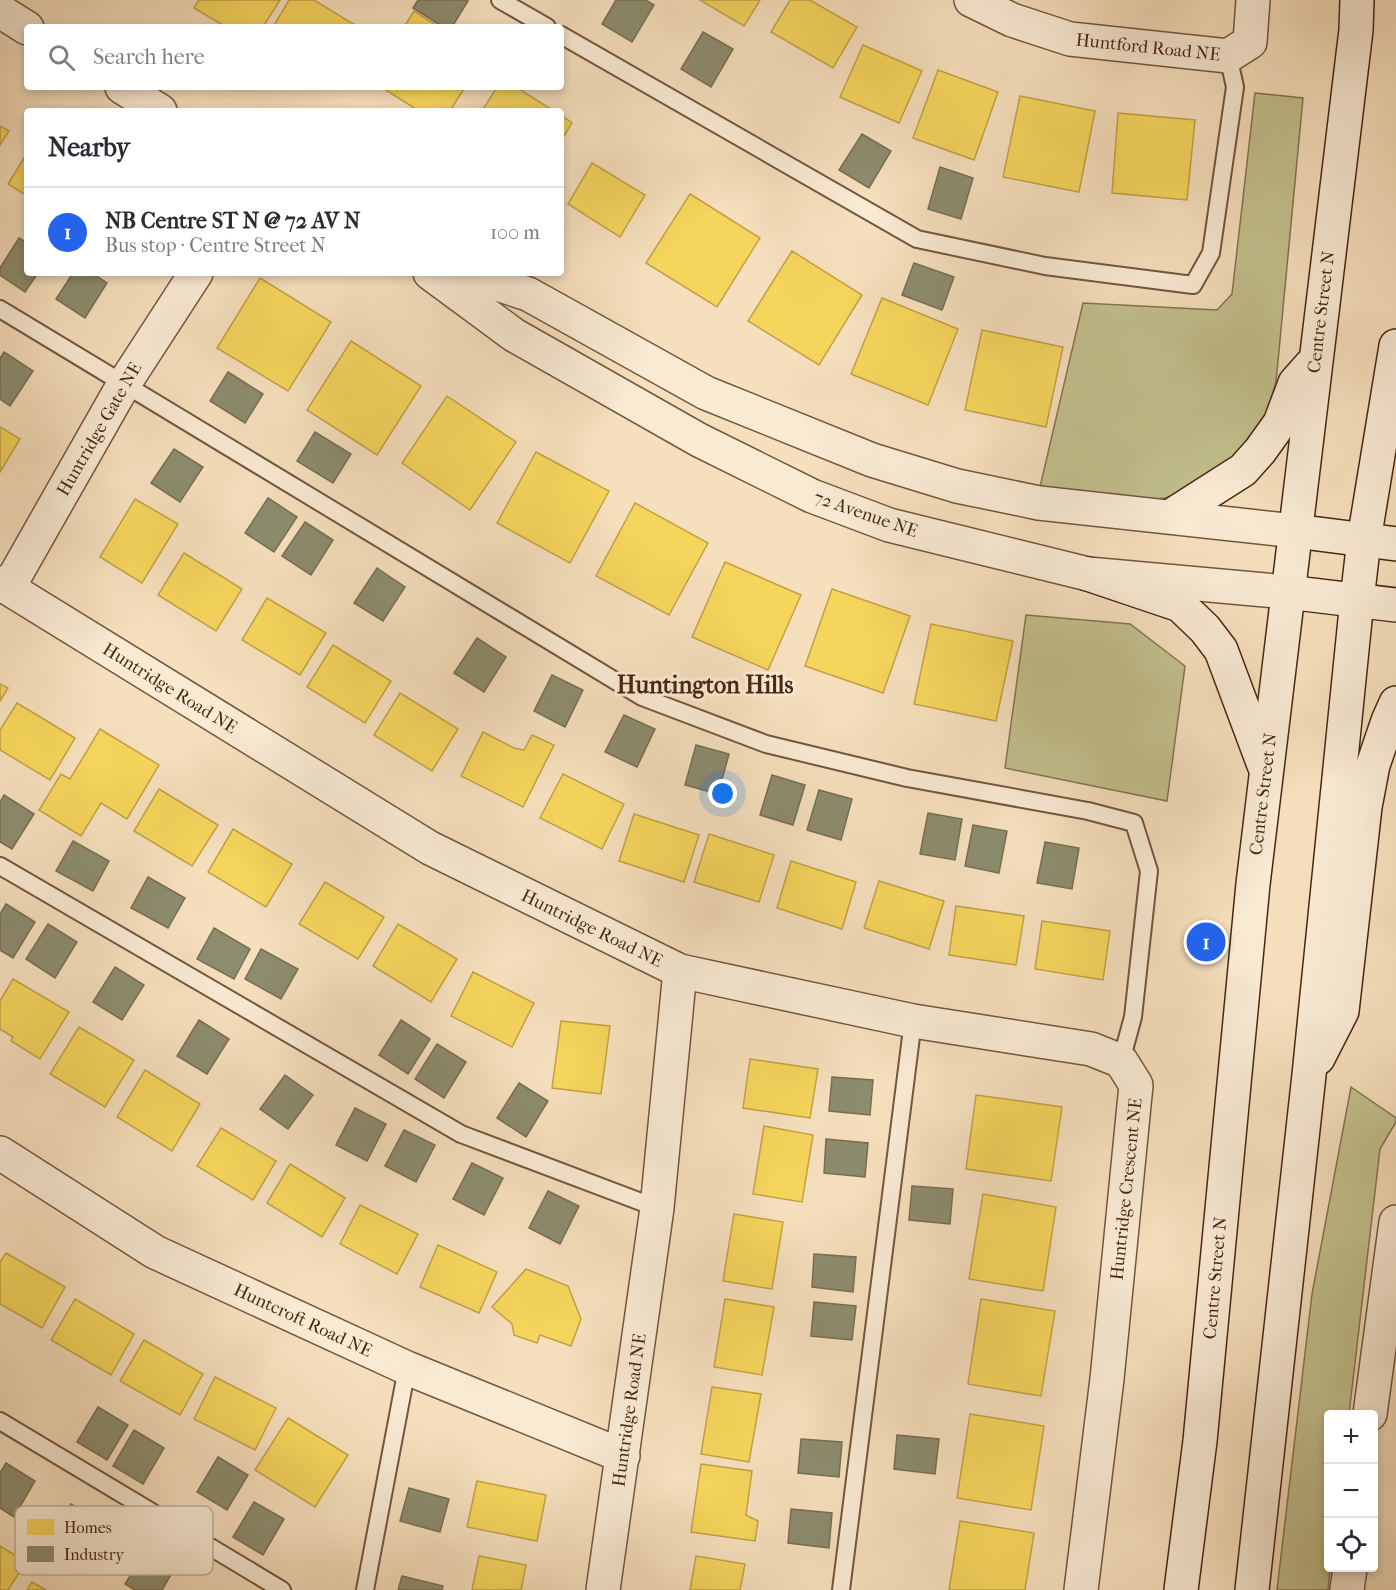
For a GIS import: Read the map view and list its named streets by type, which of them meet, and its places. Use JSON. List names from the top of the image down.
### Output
{
  "streets": {
    "street": [
      "Huntford Road NE",
      "Centre Street N",
      "Huntridge Gate NE",
      "72 Avenue NE",
      "Huntridge Road NE",
      "Huntridge Crescent NE",
      "Huntcroft Road NE"
    ]
  },
  "crossings": [
    ["Centre Street N", "72 Avenue NE"],
    ["Huntridge Gate NE", "Huntridge Road NE"],
    ["Huntridge Road NE", "Huntcroft Road NE"]
  ],
  "districts": ["Huntington Hills"],
  "legend": ["Homes", "Industry"],
  "page": {
    "search": "Search here",
    "heading": "Nearby",
    "list": [
      {
        "mark": "1",
        "name": "NB Centre ST N @ 72 AV N",
        "note": "Bus stop · Centre Street N",
        "value": "100 m"
      }
    ],
    "pins": "1",
    "map_buttons": ["+", "−"]
  }
}
